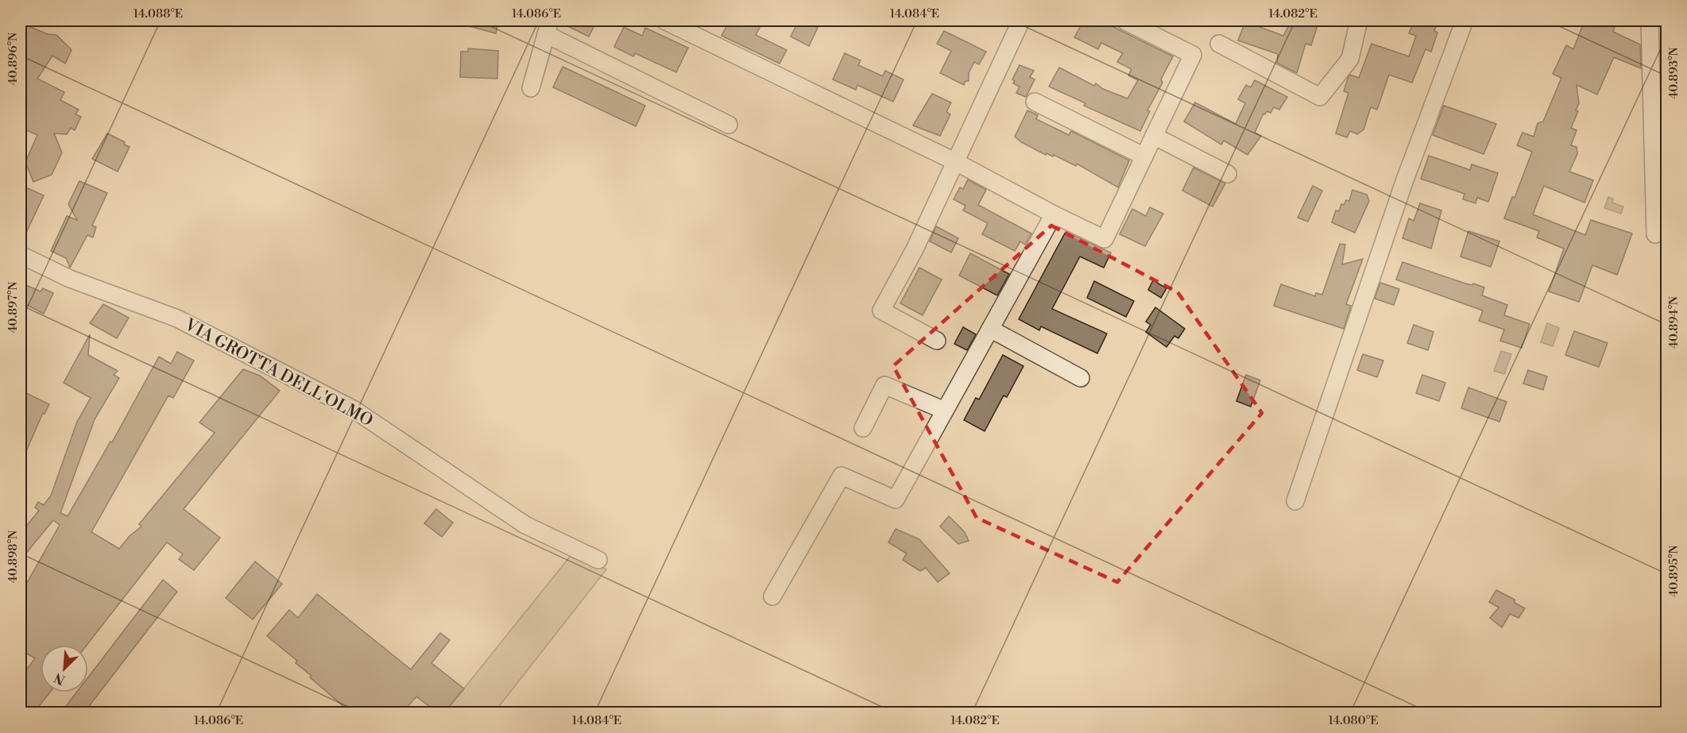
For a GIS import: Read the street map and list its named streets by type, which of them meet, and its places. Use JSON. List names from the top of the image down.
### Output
{
  "streets": {
    "street": ["VIA GROTTA DELL'OLMO"]
  },
  "north": "bottom left",
  "coordinates": [
    "14.088°E",
    "14.086°E",
    "14.084°E",
    "14.082°E",
    "40.896°N",
    "40.893°N",
    "40.897°N",
    "40.894°N",
    "40.898°N",
    "40.895°N",
    "14.080°E"
  ]
}
